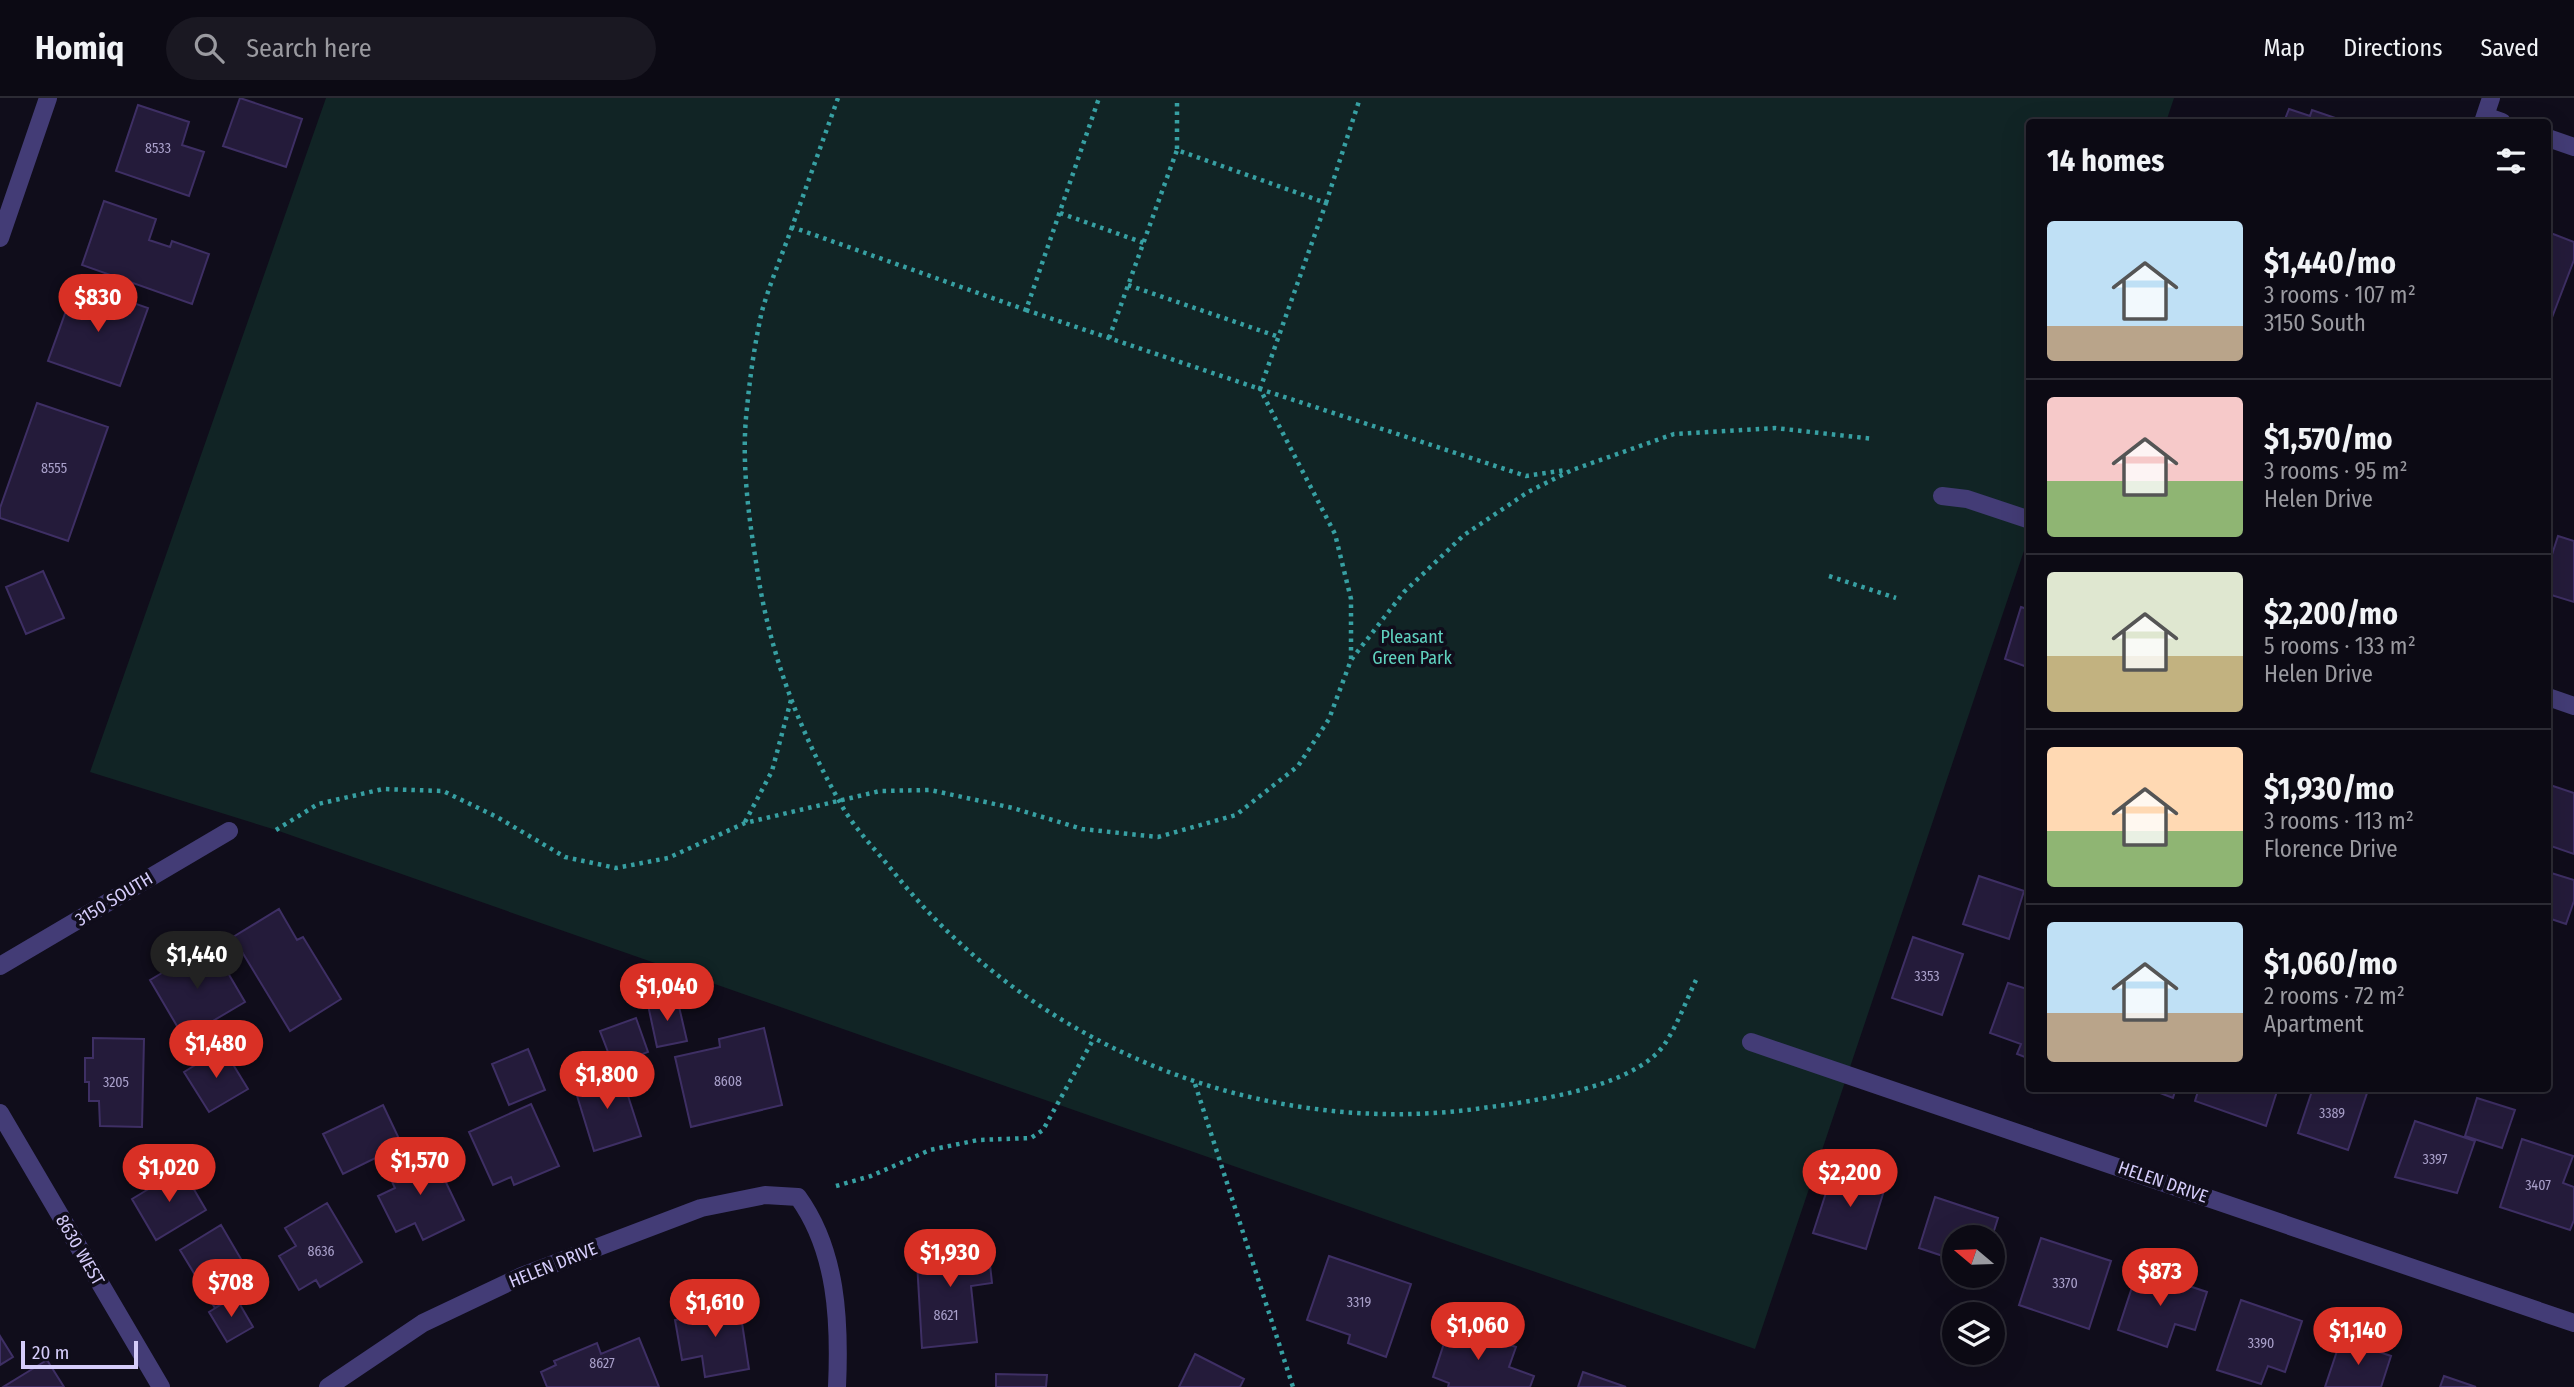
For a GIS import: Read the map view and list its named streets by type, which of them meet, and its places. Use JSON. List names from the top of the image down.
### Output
{
  "streets": {
    "street": ["3150 SOUTH", "HELEN DRIVE", "8630 WEST"]
  },
  "parks": ["Pleasant Green Park"],
  "house_numbers": [
    "8533",
    "8555",
    "3353",
    "8608",
    "3205",
    "3389",
    "3397",
    "3407",
    "8636",
    "3370",
    "3319",
    "8621",
    "3390",
    "8627"
  ],
  "scale_bar": "20 m",
  "north": "left",
  "page": {
    "header": "Homiq",
    "search": "Search here",
    "nav": ["Map", "Directions", "Saved"],
    "heading": "14 homes",
    "list": [
      {
        "name": "$1,440/mo",
        "note": "3 rooms · 107 m² · 3150 South"
      },
      {
        "name": "$1,570/mo",
        "note": "3 rooms · 95 m² · Helen Drive"
      },
      {
        "name": "$2,200/mo",
        "note": "5 rooms · 133 m² · Helen Drive"
      },
      {
        "name": "$1,930/mo",
        "note": "3 rooms · 113 m² · Florence Drive"
      },
      {
        "name": "$1,060/mo",
        "note": "2 rooms · 72 m² · Apartment"
      }
    ],
    "price": [
      "$830",
      "$1,440",
      "$1,040",
      "$1,480",
      "$1,800",
      "$1,570",
      "$1,020",
      "$2,200",
      "$1,930",
      "$873",
      "$708",
      "$1,610",
      "$1,060",
      "$1,140"
    ],
    "scale": "20 m"
  }
}
